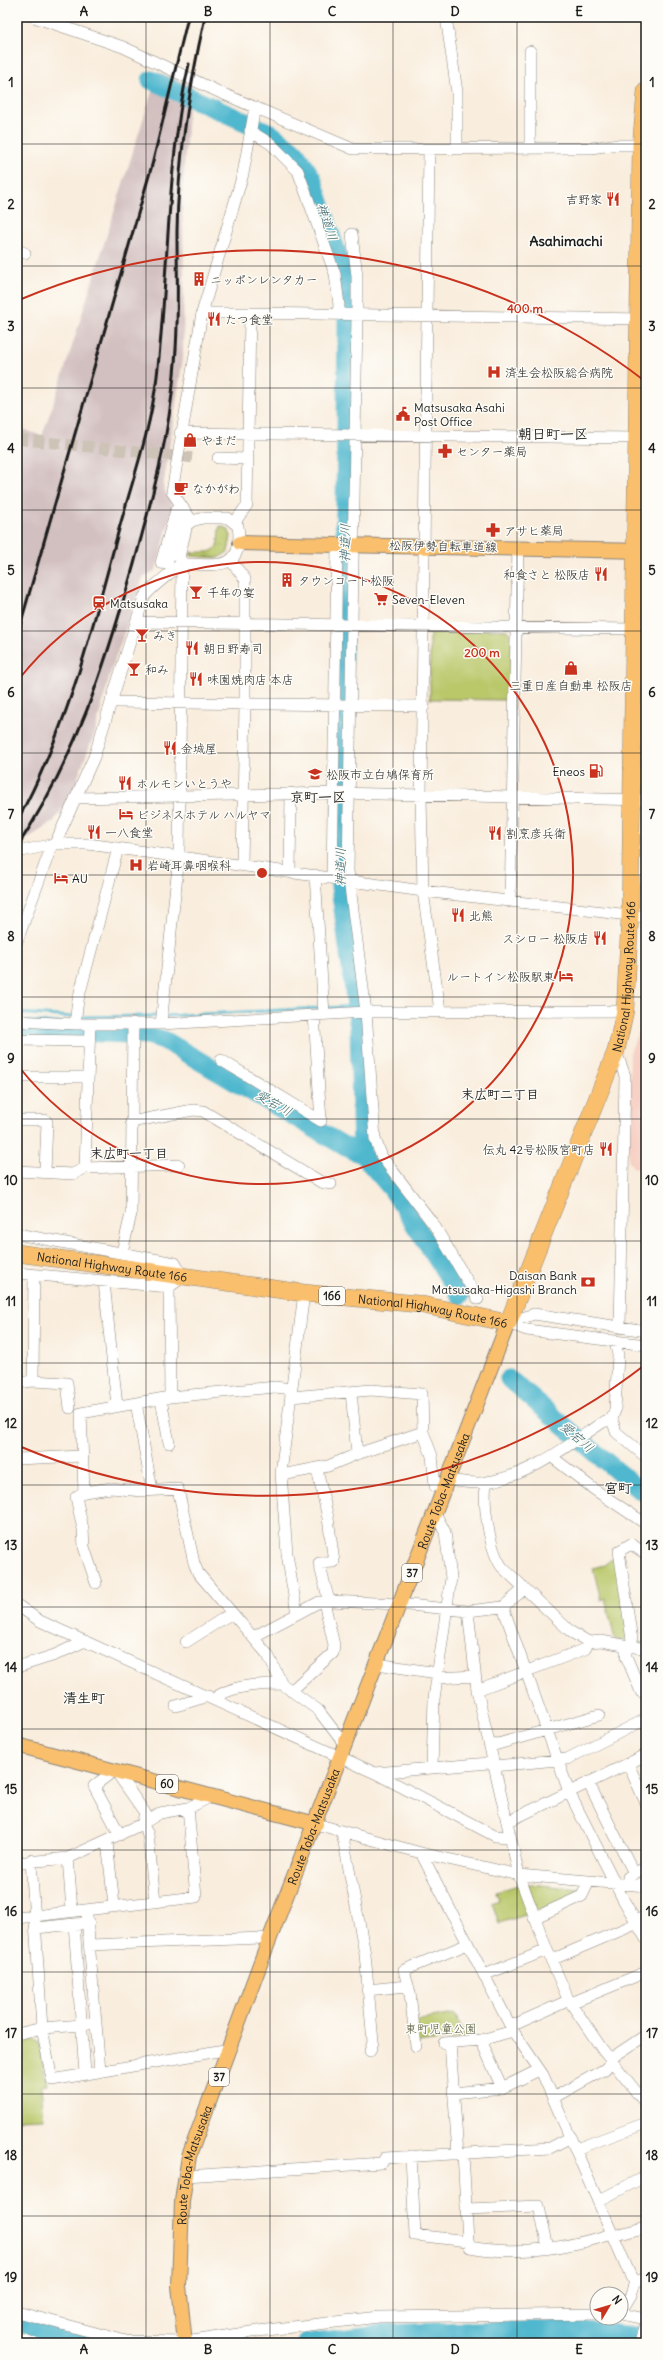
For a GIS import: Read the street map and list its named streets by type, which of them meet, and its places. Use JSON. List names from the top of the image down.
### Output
{
  "streets": {
    "highway": ["National Highway Route 166", "166"],
    "main road": [
      "松阪伊勢自転車道線",
      "Route Toba-Matsusaka",
      "37",
      "60"
    ]
  },
  "crossings": [
    ["松阪伊勢自転車道線", "National Highway Route 166"],
    ["National Highway Route 166", "Route Toba-Matsusaka"],
    ["Route Toba-Matsusaka", "60"]
  ],
  "districts": [
    "Asahimachi",
    "朝日町一区",
    "京町一区",
    "末広町二丁目",
    "末広町一丁目",
    "宮町",
    "清生町"
  ],
  "water": ["神道川", "愛宕川"],
  "parks": ["東町児童公園"],
  "places": {
    "restaurant": [
      "吉野家",
      "たつ食堂",
      "和食さと 松阪店",
      "朝日野寿司",
      "味園焼肉店 本店",
      "金城屋",
      "ホルモンいとうや",
      "一八食堂",
      "割烹彦兵衛",
      "北熊",
      "スシロー 松阪店",
      "伝丸 42号松阪宮町店"
    ],
    "building": ["ニッポンレンタカー", "タウンコート松阪"],
    "hospital": ["済生会松阪総合病院", "岩崎耳鼻咽喉科"],
    "public building": ["Matsusaka Asahi Post Office"],
    "shop": ["やまだ", "三重日産自動車 松阪店"],
    "pharmacy": ["センター薬局", "アサヒ薬局"],
    "cafe": ["なかがわ"],
    "bar": ["千年の宴", "みき", "和み"],
    "supermarket": ["Seven-Eleven"],
    "station": ["Matsusaka"],
    "fuel station": ["Eneos"],
    "school or university": ["松阪市立白鳩保育所"],
    "hotel": ["ビジネスホテル ハルヤマ", "AU", "ルートイン松阪駅東"],
    "bank": ["Daisan Bank Matsusaka-Higashi Branch"]
  },
  "north": "top right",
  "grid": {
    "columns": [
      "A",
      "B",
      "C",
      "D",
      "E"
    ],
    "rows": [
      "1",
      "2",
      "3",
      "4",
      "5",
      "6",
      "7",
      "8",
      "9",
      "10",
      "11",
      "12",
      "13",
      "14",
      "15",
      "16",
      "17",
      "18",
      "19"
    ]
  },
  "rings": ["400 m", "200 m"]
}
